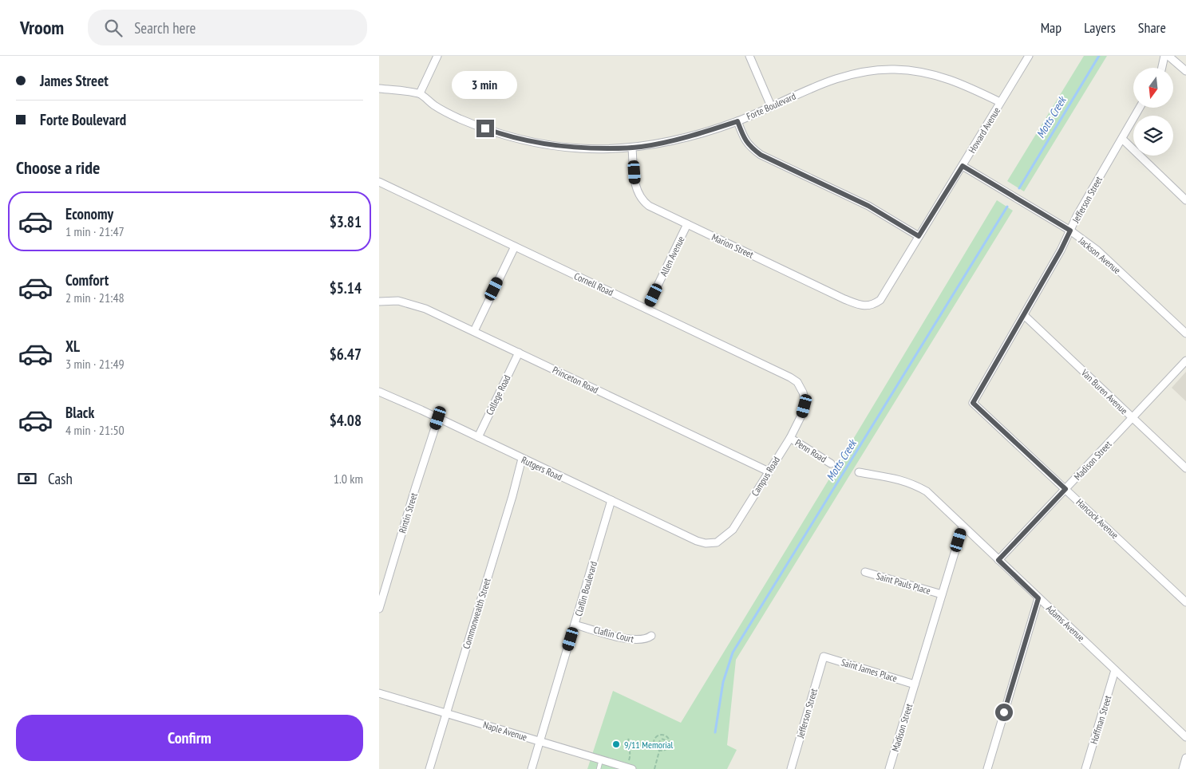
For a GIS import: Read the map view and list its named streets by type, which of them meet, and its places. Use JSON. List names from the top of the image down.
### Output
{
  "streets": {
    "street": [
      "Forte Boulevard",
      "Howard Avenue",
      "Jefferson Street",
      "Marion Street",
      "Jackson Avenue",
      "Allen Avenue",
      "Cornell Road",
      "Princeton Road",
      "Van Buren Avenue",
      "College Road",
      "Penn Road",
      "Madison Street",
      "Rutgers Road",
      "Campus Road",
      "Rintin Street",
      "Hancock Avenue",
      "Saint Pauls Place",
      "Claflin Boulevard",
      "Commonwealth Street",
      "Adams Avenue",
      "Claflin Court",
      "Saint James Place",
      "Hoffman Street",
      "Naple Avenue"
    ]
  },
  "crossings": [
    ["Forte Boulevard", "Howard Avenue"],
    ["Forte Boulevard", "Marion Street"],
    ["Howard Avenue", "Marion Street"],
    ["Howard Avenue", "Jackson Avenue"],
    ["Jefferson Street", "Jackson Avenue"],
    ["Jefferson Street", "Van Buren Avenue"],
    ["Jefferson Street", "Hancock Avenue"],
    ["Jefferson Street", "Saint James Place"],
    ["Marion Street", "Allen Avenue"],
    ["Allen Avenue", "Cornell Road"],
    ["Cornell Road", "Campus Road"],
    ["Princeton Road", "College Road"],
    ["Princeton Road", "Campus Road"],
    ["Van Buren Avenue", "Madison Street"],
    ["College Road", "Rutgers Road"],
    ["Penn Road", "Campus Road"],
    ["Madison Street", "Hancock Avenue"],
    ["Madison Street", "Saint Pauls Place"],
    ["Madison Street", "Adams Avenue"],
    ["Madison Street", "Saint James Place"],
    ["Rutgers Road", "Campus Road"],
    ["Rutgers Road", "Rintin Street"],
    ["Rutgers Road", "Claflin Boulevard"],
    ["Rutgers Road", "Commonwealth Street"],
    ["Claflin Boulevard", "Claflin Court"],
    ["Claflin Boulevard", "Naple Avenue"],
    ["Commonwealth Street", "Naple Avenue"],
    ["Adams Avenue", "Hoffman Street"]
  ],
  "water": ["Motts Creek"],
  "places": ["9/11 Memorial"],
  "north": "bottom",
  "page": {
    "header": "Vroom",
    "search": "Search here",
    "nav": ["Map", "Layers", "Share"],
    "banner": ["James Street", "Forte Boulevard"],
    "bubble": "3 min",
    "heading": "Choose a ride",
    "list": [
      {
        "name": "Economy",
        "note": "1 min · 21:47",
        "value": "$3.81"
      },
      {
        "name": "Comfort",
        "note": "2 min · 21:48",
        "value": "$5.14"
      },
      {
        "name": "XL",
        "note": "3 min · 21:49",
        "value": "$6.47"
      },
      {
        "name": "Black",
        "note": "4 min · 21:50",
        "value": "$4.08"
      }
    ],
    "pay": ["Cash", "1.0 km"],
    "buttons": "Confirm"
  }
}
